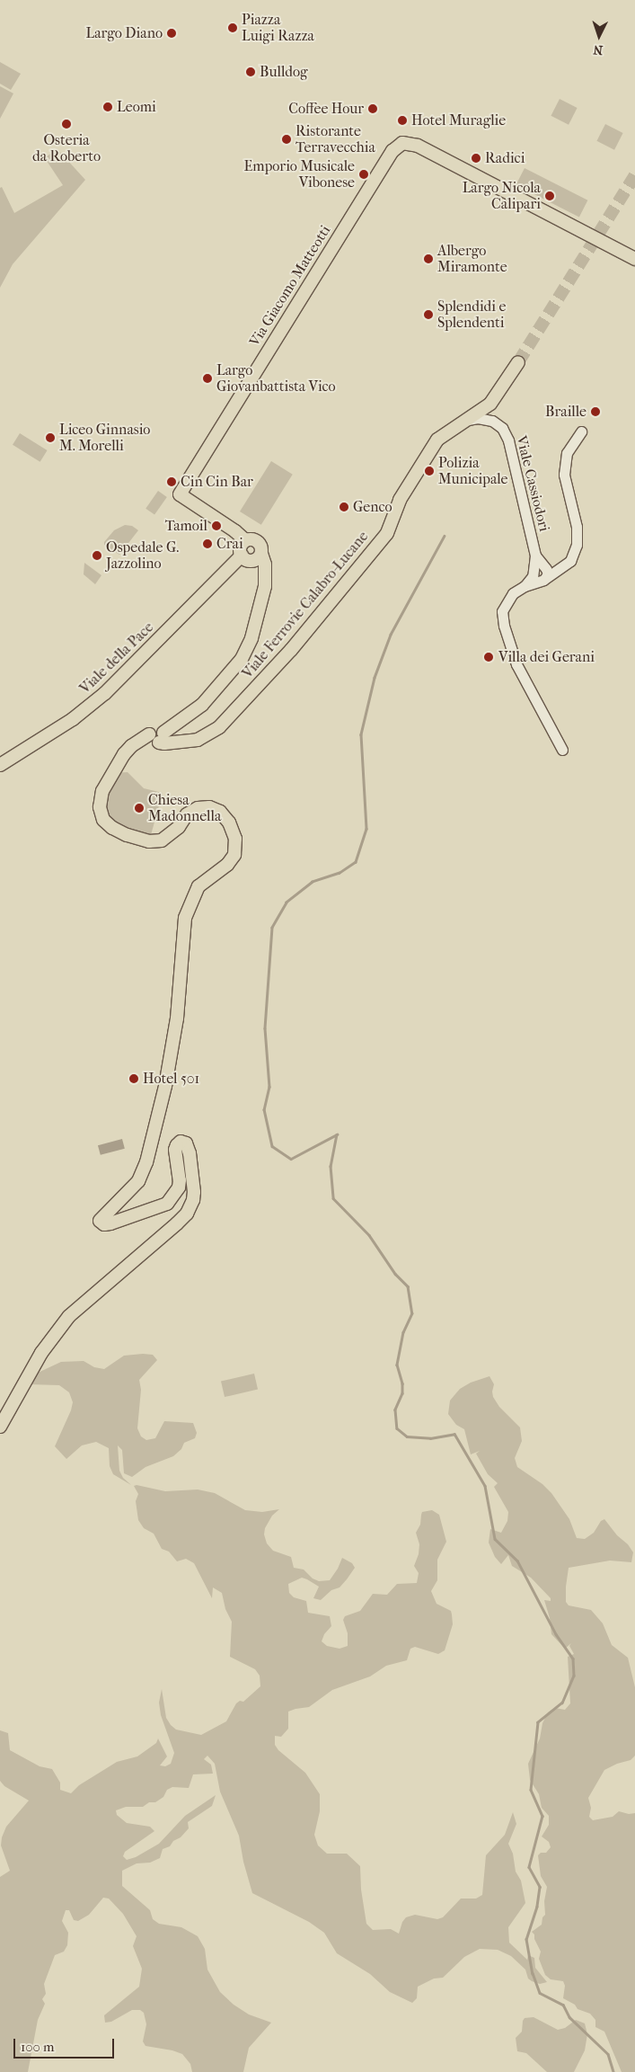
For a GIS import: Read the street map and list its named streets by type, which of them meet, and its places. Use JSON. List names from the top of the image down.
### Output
{
  "streets": {
    "main road": ["Via Giacomo Matteotti", "Viale Ferrovie Calabro-Lucane", "Viale della Pace"],
    "street": ["Viale Cassiodori"]
  },
  "crossings": [
    ["Via Giacomo Matteotti", "Viale della Pace"]
  ],
  "places": [
    "Piazza Luigi Razza",
    "Largo Diano",
    "Bulldog",
    "Leomi",
    "Coffee Hour",
    "Hotel Muraglie",
    "Osteria da Roberto",
    "Ristorante Terravecchia",
    "Radici",
    "Emporio Musicale Vibonese",
    "Largo Nicola Calipari",
    "Albergo Miramonte",
    "Splendidi e Splendenti",
    "Largo Giovanbattista Vico",
    "Braille",
    "Liceo Ginnasio M. Morelli",
    "Polizia Municipale",
    "Cin Cin Bar",
    "Genco",
    "Tamoil",
    "Crai",
    "Ospedale G. Jazzolino",
    "Villa dei Gerani",
    "Chiesa Madonnella",
    "Hotel 501"
  ],
  "scale_bar": "100 m",
  "north": "bottom"
}
